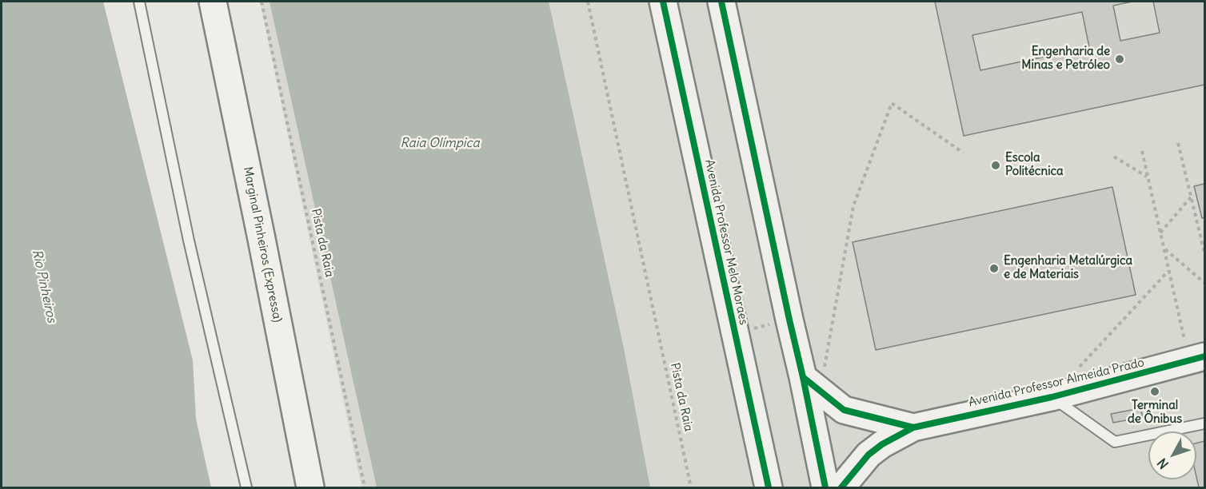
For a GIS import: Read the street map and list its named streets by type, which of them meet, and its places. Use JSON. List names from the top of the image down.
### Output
{
  "streets": {
    "main road": ["Avenida Professor Melo Moraes", "Marginal Pinheiros (Expressa)", "Avenida Professor Almeida Prado"],
    "path": ["Pista da Raia"]
  },
  "water": ["Raia Olímpica", "Rio Pinheiros"],
  "places": [
    "Engenharia de Minas e Petróleo",
    "Escola Politécnica",
    "Engenharia Metalúrgica e de Materiais",
    "Terminal de Ônibus"
  ],
  "north": "bottom left"
}
